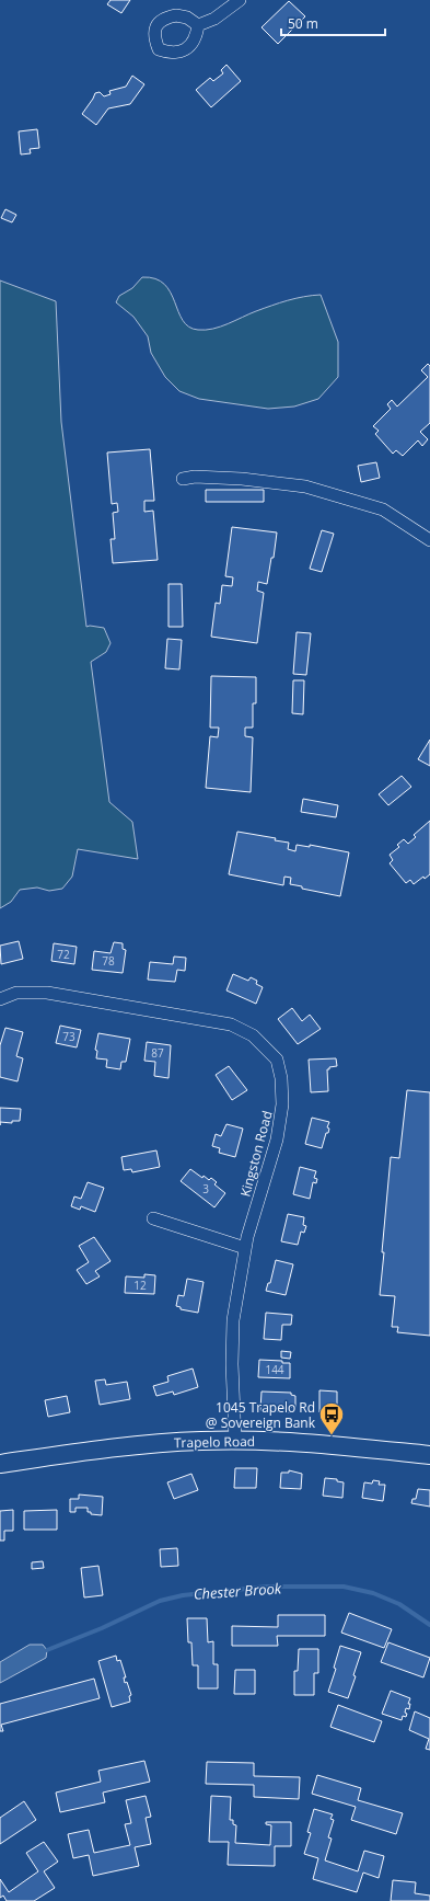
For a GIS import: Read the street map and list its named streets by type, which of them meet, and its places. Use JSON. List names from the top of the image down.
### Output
{
  "streets": {
    "main road": ["Trapelo Road"],
    "street": ["Kingston Road"]
  },
  "crossings": [
    ["Kingston Road", "Trapelo Road"]
  ],
  "water": ["Chester Brook"],
  "places": {
    "bus stop": ["1045 Trapelo Rd @ Sovereign Bank"]
  },
  "house_numbers": [
    "72",
    "78",
    "73",
    "87",
    "3",
    "12",
    "144"
  ],
  "scale_bar": "50 m"
}
